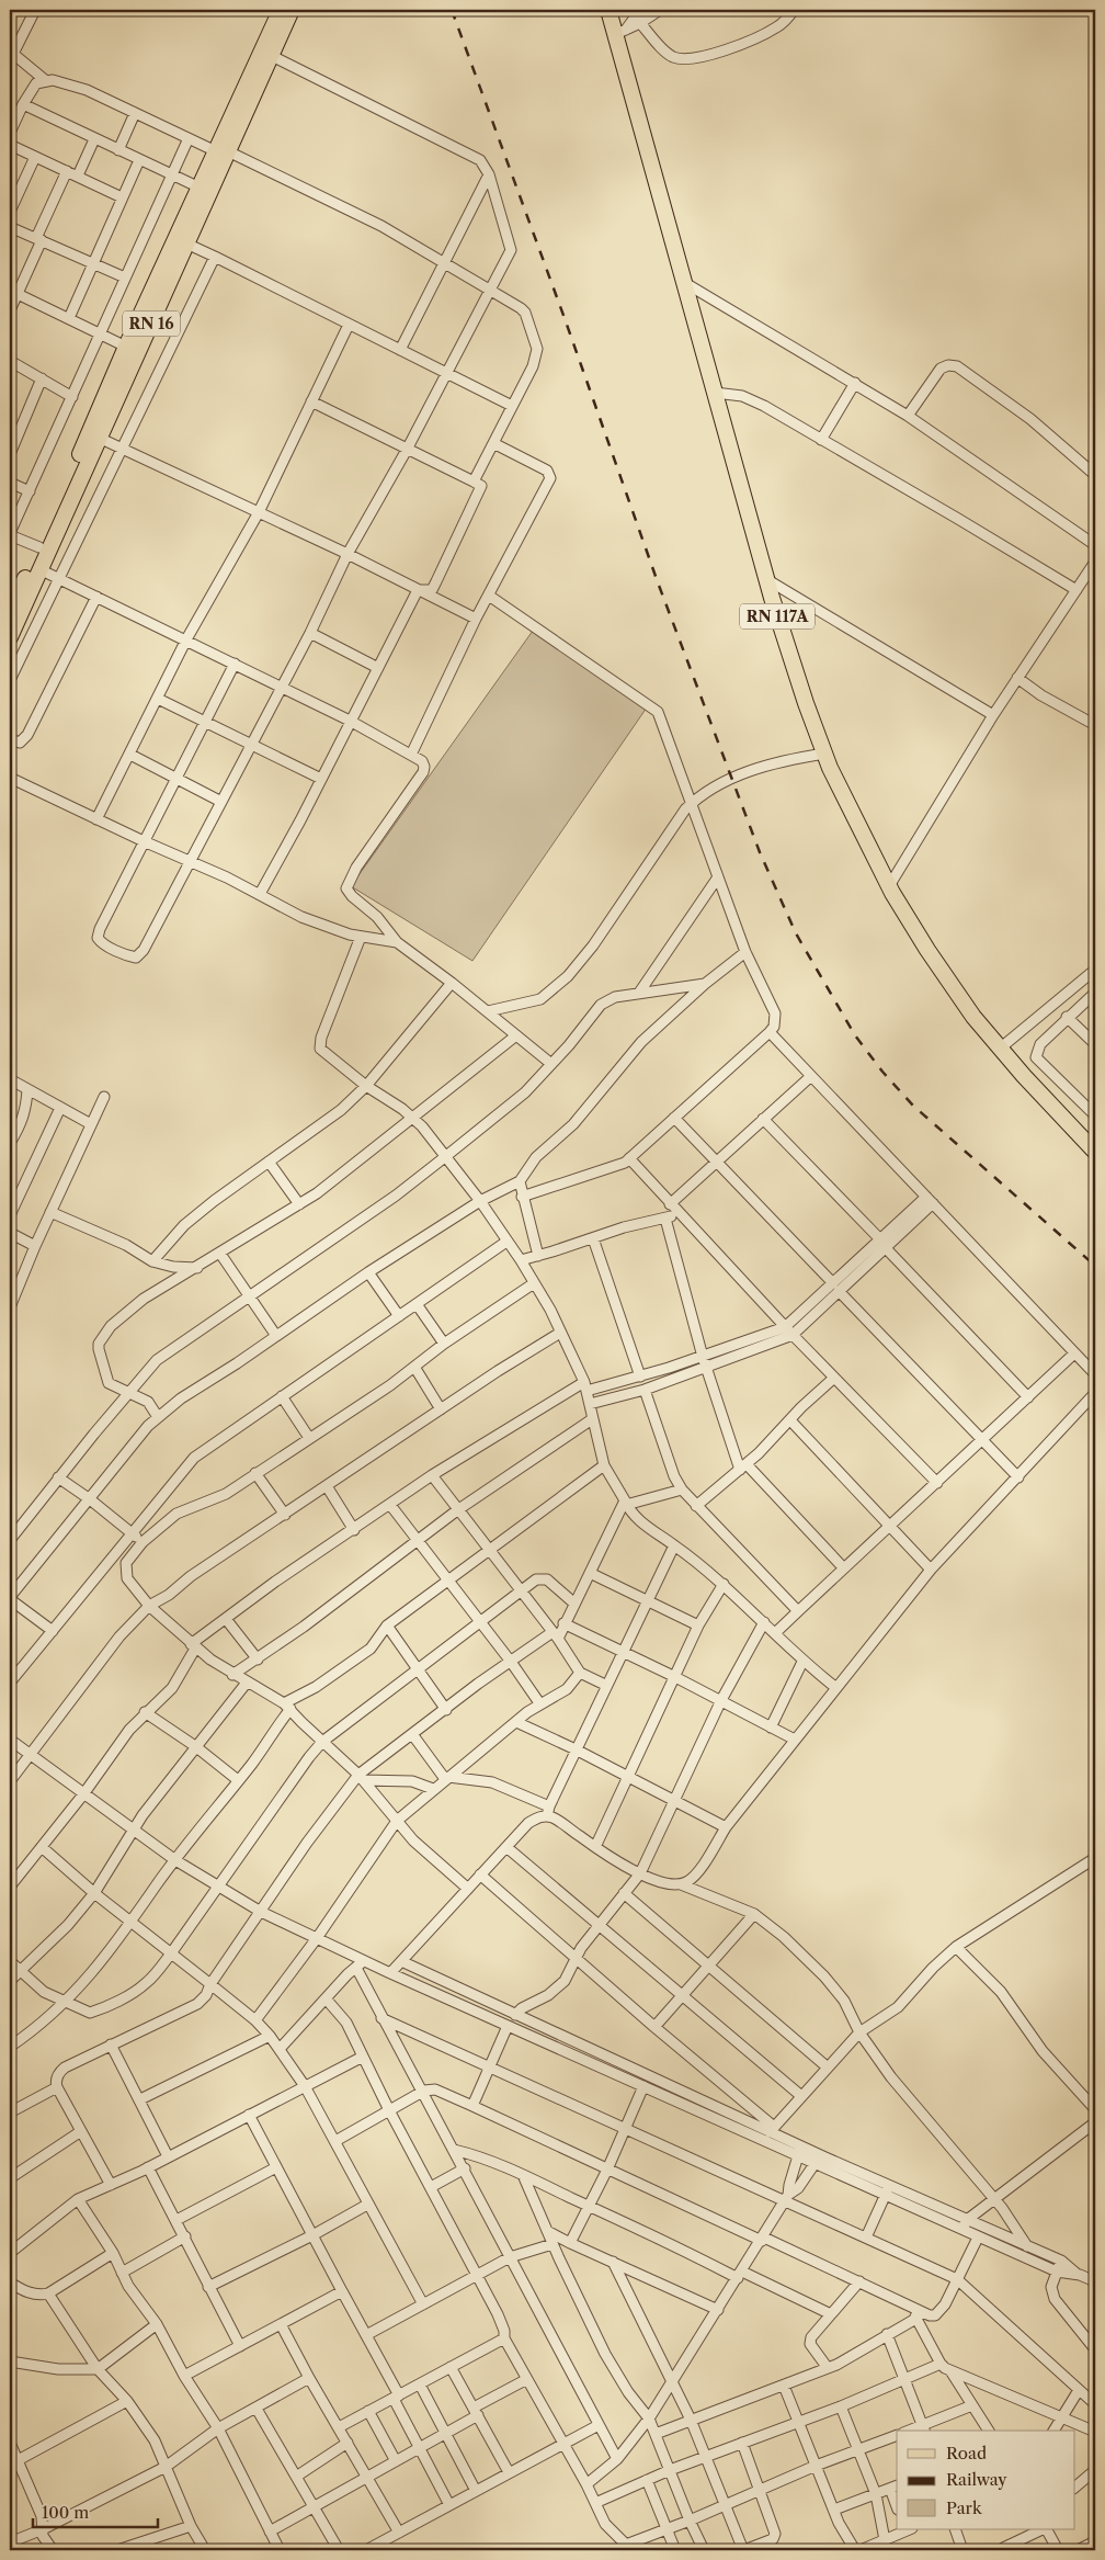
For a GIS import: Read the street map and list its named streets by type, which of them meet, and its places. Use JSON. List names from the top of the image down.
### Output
{
  "streets": {
    "main road": ["RN 16", "RN 117A"]
  },
  "legend": ["Road", "Railway", "Park"],
  "scale_bar": "100 m"
}
